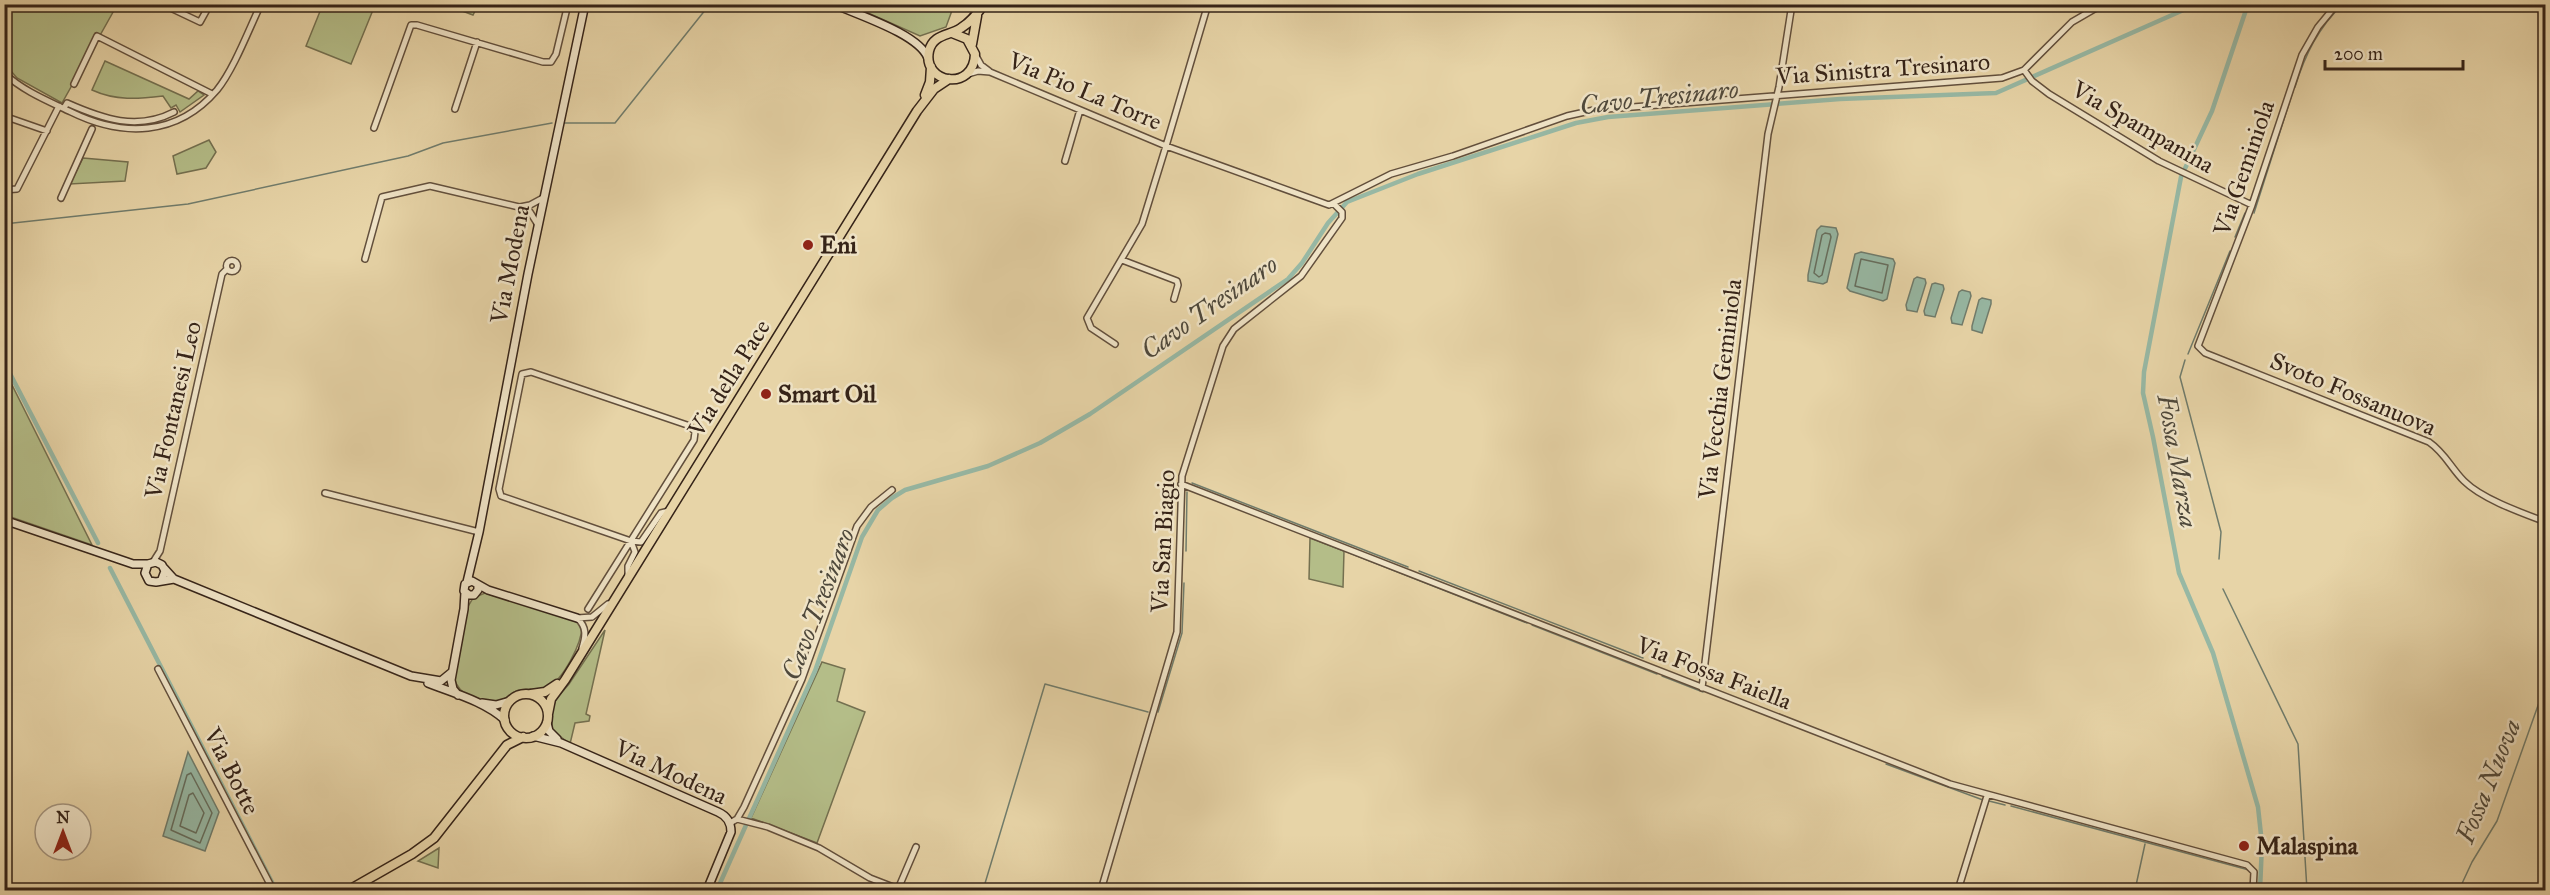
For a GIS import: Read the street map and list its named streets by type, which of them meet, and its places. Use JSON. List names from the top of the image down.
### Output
{
  "streets": {
    "main road": ["Via della Pace"],
    "street": [
      "Via Sinistra Tresinaro",
      "Via Pio La Torre",
      "Via Spampanina",
      "Via Geminiola",
      "Via Modena",
      "Via Vecchia Geminiola",
      "Svoto Fossanuova",
      "Via Fontanesi Leo",
      "Via San Biagio",
      "Via Fossa Faiella",
      "Via Botte"
    ]
  },
  "crossings": [
    ["Via Sinistra Tresinaro", "Via Spampanina"],
    ["Via Sinistra Tresinaro", "Via Vecchia Geminiola"],
    ["Via Sinistra Tresinaro", "Via San Biagio"],
    ["Via Pio La Torre", "Via della Pace"],
    ["Via Spampanina", "Via Geminiola"],
    ["Via Geminiola", "Svoto Fossanuova"],
    ["Via Modena", "Via della Pace"],
    ["Via Vecchia Geminiola", "Via Fossa Faiella"],
    ["Via San Biagio", "Via Fossa Faiella"]
  ],
  "water": ["Cavo Tresinaro", "Fossa Marza", "Fossa Nuova"],
  "places": ["Eni", "Smart Oil", "Malaspina"],
  "scale_bar": "200 m",
  "north": "top"
}
